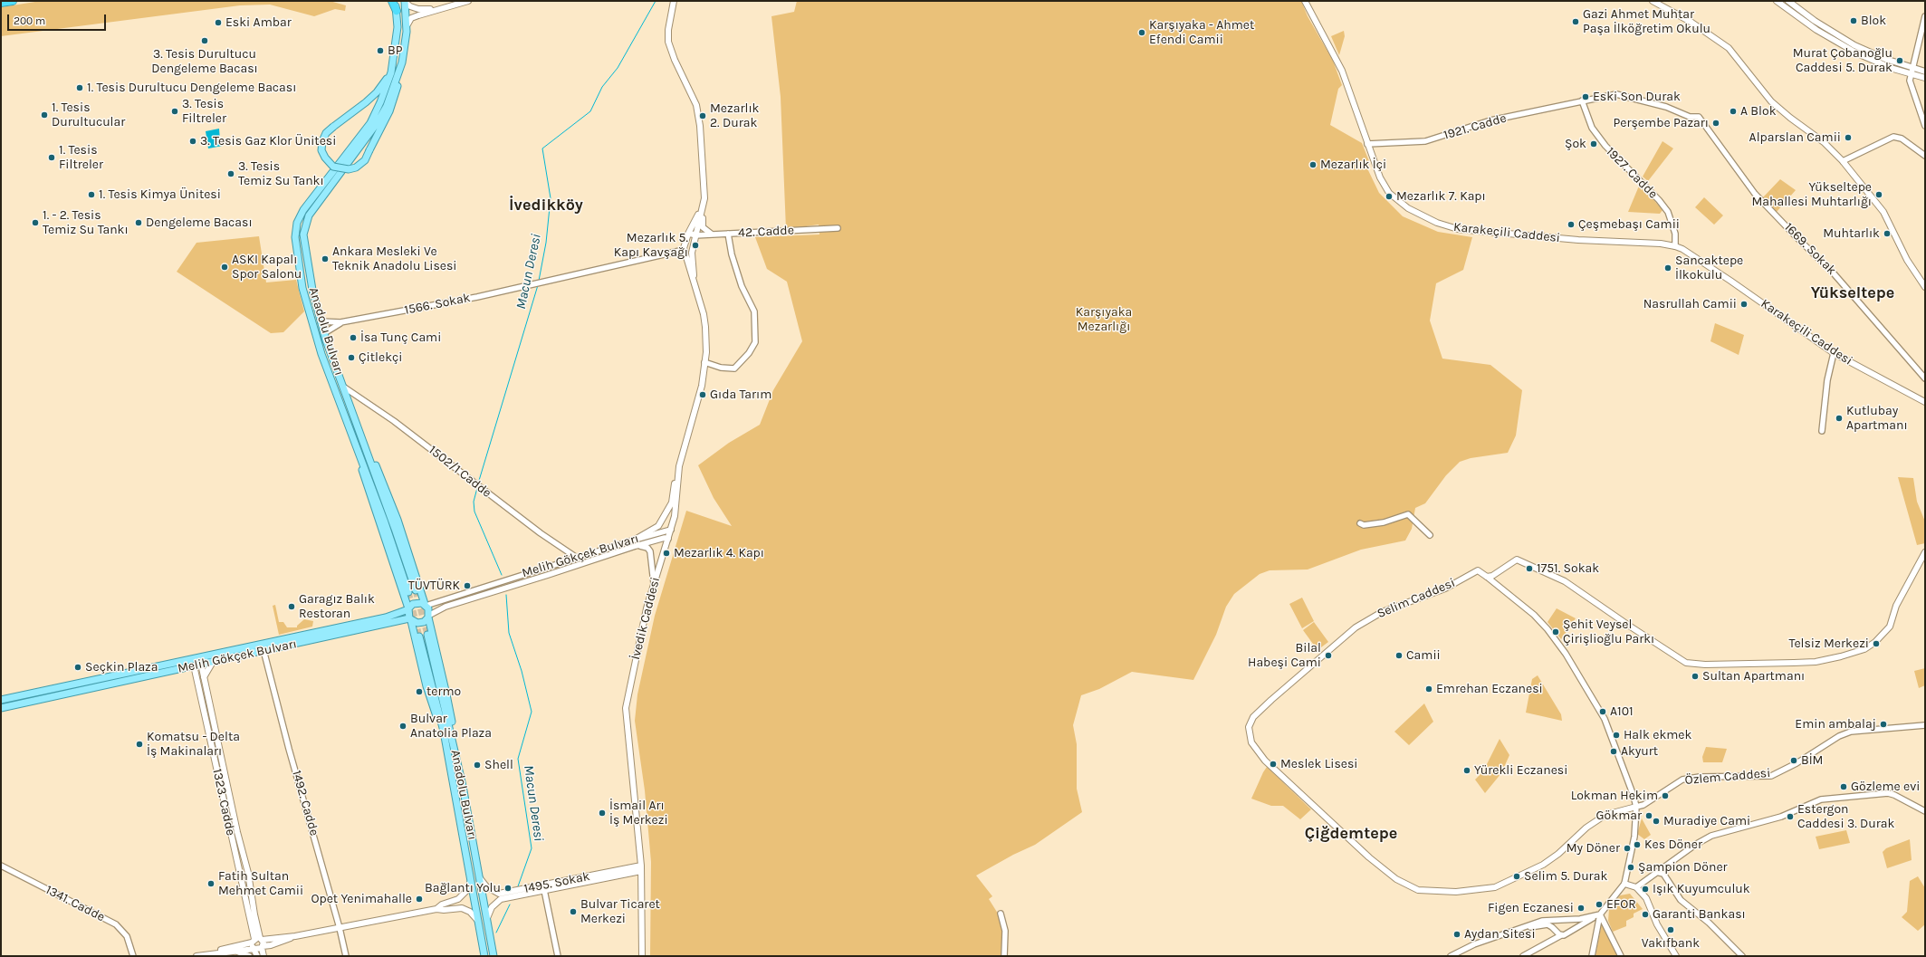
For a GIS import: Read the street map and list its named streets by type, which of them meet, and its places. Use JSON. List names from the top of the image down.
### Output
{
  "streets": {
    "main road": [
      "Karakeçili Caddesi",
      "Anadolu Bulvarı",
      "Melih Gökçek Bulvarı",
      "Selim Caddesi",
      "İvedik Caddesi",
      "1323. Cadde",
      "1495. Sokak"
    ],
    "street": [
      "1921. Cadde",
      "1927. Cadde",
      "42. Cadde",
      "1669. Sokak",
      "1566. Sokak",
      "1502/1 Cadde",
      "Özlem Caddesi",
      "1492. Cadde",
      "1341. Cadde"
    ]
  },
  "crossings": [
    ["1921. Cadde", "1927. Cadde"],
    ["1921. Cadde", "Karakeçili Caddesi"],
    ["1921. Cadde", "1669. Sokak"],
    ["1927. Cadde", "Karakeçili Caddesi"],
    ["42. Cadde", "İvedik Caddesi"],
    ["1566. Sokak", "İvedik Caddesi"],
    ["Anadolu Bulvarı", "1502/1 Cadde"],
    ["Anadolu Bulvarı", "Melih Gökçek Bulvarı"],
    ["Anadolu Bulvarı", "1495. Sokak"],
    ["1502/1 Cadde", "Melih Gökçek Bulvarı"],
    ["Melih Gökçek Bulvarı", "İvedik Caddesi"],
    ["Melih Gökçek Bulvarı", "1323. Cadde"],
    ["Melih Gökçek Bulvarı", "1492. Cadde"],
    ["Selim Caddesi", "Özlem Caddesi"],
    ["İvedik Caddesi", "1495. Sokak"]
  ],
  "districts": ["İvedikköy", "Yükseltepe", "Çiğdemtepe"],
  "water": ["Macun Deresi"],
  "parks": ["Karşıyaka Mezarlığı"],
  "places": [
    "Blok",
    "Gazi Ahmet Muhtar Paşa İlköğretim Okulu",
    "Eski Ambar",
    "Karşıyaka - Ahmet Efendi Camii",
    "3. Tesis Durultucu Dengeleme Bacası",
    "BP",
    "Murat Çobanoğlu Caddesi 5. Durak",
    "1. Tesis Durultucu Dengeleme Bacası",
    "Eski Son Durak",
    "3. Tesis Filtreler",
    "A Blok",
    "1. Tesis Durultucular",
    "Mezarlık 2. Durak",
    "Perşembe Pazarı",
    "Alparslan Camii",
    "3. Tesis Gaz Klor Ünitesi",
    "Şok",
    "1. Tesis Filtreler",
    "Mezarlık İçi",
    "3. Tesis Temiz Su Tankı",
    "1. Tesis Kimya Ünitesi",
    "Yükseltepe Mahallesi Muhtarlığı",
    "Mezarlık 7. Kapı",
    "1. - 2. Tesis Temiz Su Tankı",
    "Dengeleme Bacası",
    "Çeşmebaşı Camii",
    "Muhtarlık",
    "Mezarlık 5. Kapı Kavşağı",
    "Ankara Mesleki Ve Teknik Anadolu Lisesi",
    "ASKI Kapalı Spor Salonu",
    "Sancaktepe İlkokulu",
    "Nasrullah Camii",
    "İsa Tunç Cami",
    "Çitlekçi",
    "Gıda Tarım",
    "Kutlubay Apartmanı",
    "Mezarlık 4. Kapı",
    "1751. Sokak",
    "TÜVTÜRK",
    "Garagız Balık Restoran",
    "Şehit Veysel Çirişlioğlu Parkı",
    "Telsiz Merkezi",
    "Bilal Habeşi Cami",
    "Camii",
    "Seçkin Plaza",
    "Sultan Apartmanı",
    "Emrehan Eczanesi",
    "termo",
    "A101",
    "Emin ambalaj",
    "Bulvar Anatolia Plaza",
    "Halk ekmek",
    "Komatsu - Delta İş Makinaları",
    "Akyurt",
    "BİM",
    "Meslek Lisesi",
    "Shell",
    "Yürekli Eczanesi",
    "Gözleme evi",
    "Lokman Hekim",
    "İsmail Arı İş Merkezi",
    "Gökmar",
    "Estergon Caddesi 3. Durak",
    "Muradiye Cami",
    "Kes Döner",
    "My Döner",
    "Şampion Döner",
    "Selim 5. Durak",
    "Fatih Sultan Mehmet Camii",
    "Bağlantı Yolu",
    "Işık Kuyumculuk",
    "Opet Yenimahalle",
    "EFOR",
    "Figen Eczanesi",
    "Bulvar Ticaret Merkezi",
    "Garanti Bankası",
    "Vakıfbank",
    "Aydan Sitesi"
  ],
  "scale_bar": "200 m"
}
